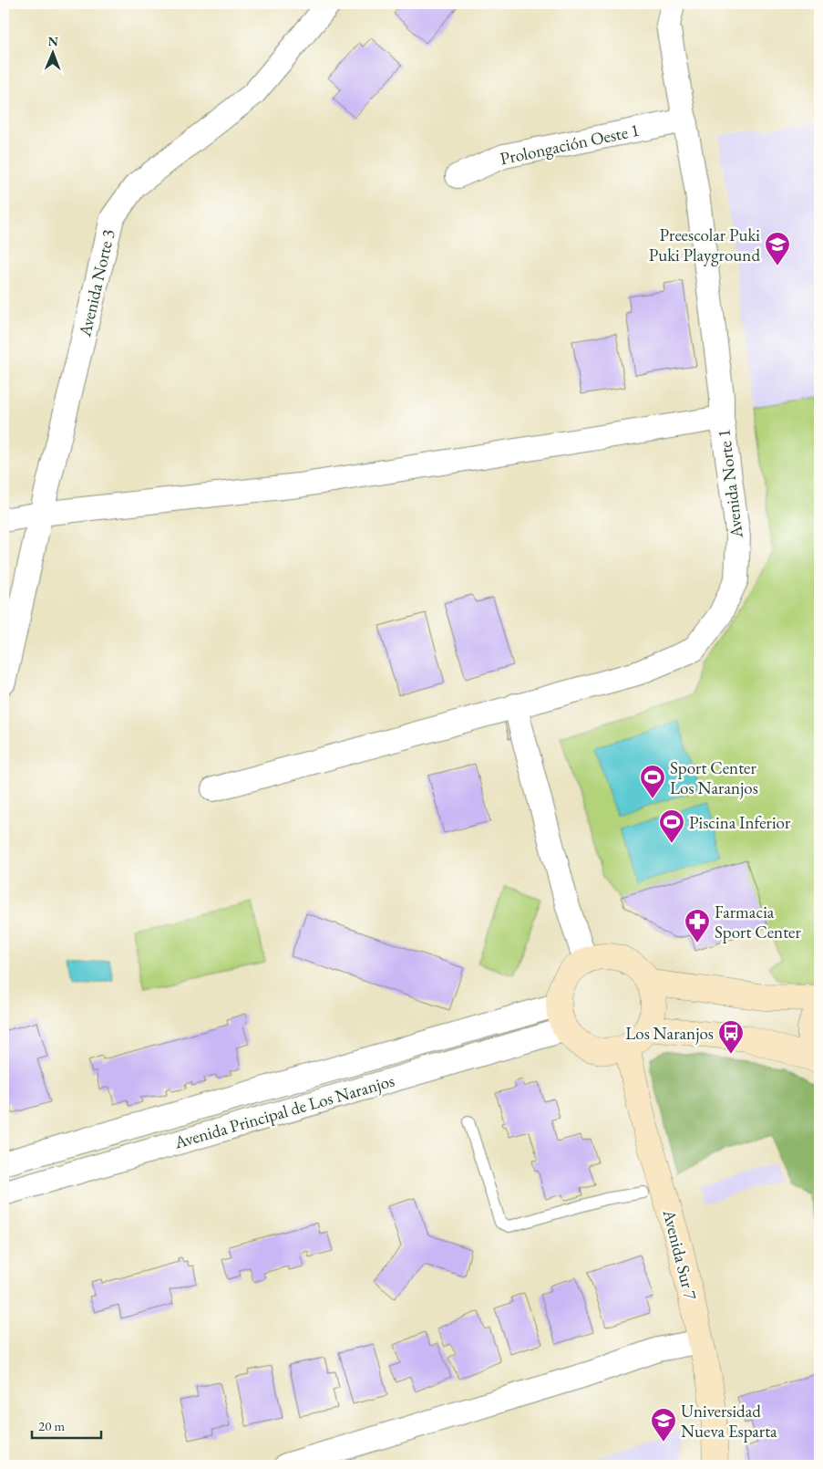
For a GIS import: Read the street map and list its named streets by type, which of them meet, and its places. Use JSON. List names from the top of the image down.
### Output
{
  "streets": {
    "main road": ["Avenida Sur 7"],
    "street": [
      "Prolongación Oeste 1",
      "Avenida Norte 3",
      "Avenida Norte 1",
      "Avenida Principal de Los Naranjos"
    ]
  },
  "crossings": [
    ["Prolongación Oeste 1", "Avenida Norte 1"],
    ["Avenida Principal de Los Naranjos", "Avenida Sur 7"]
  ],
  "places": {
    "school or university": ["Preescolar Puki Puki Playground", "Universidad Nueva Esparta"],
    "sports": ["Sport Center Los Naranjos", "Piscina Inferior"],
    "pharmacy": ["Farmacia Sport Center"],
    "bus stop": ["Los Naranjos"]
  },
  "scale_bar": "20 m",
  "north": "top"
}
